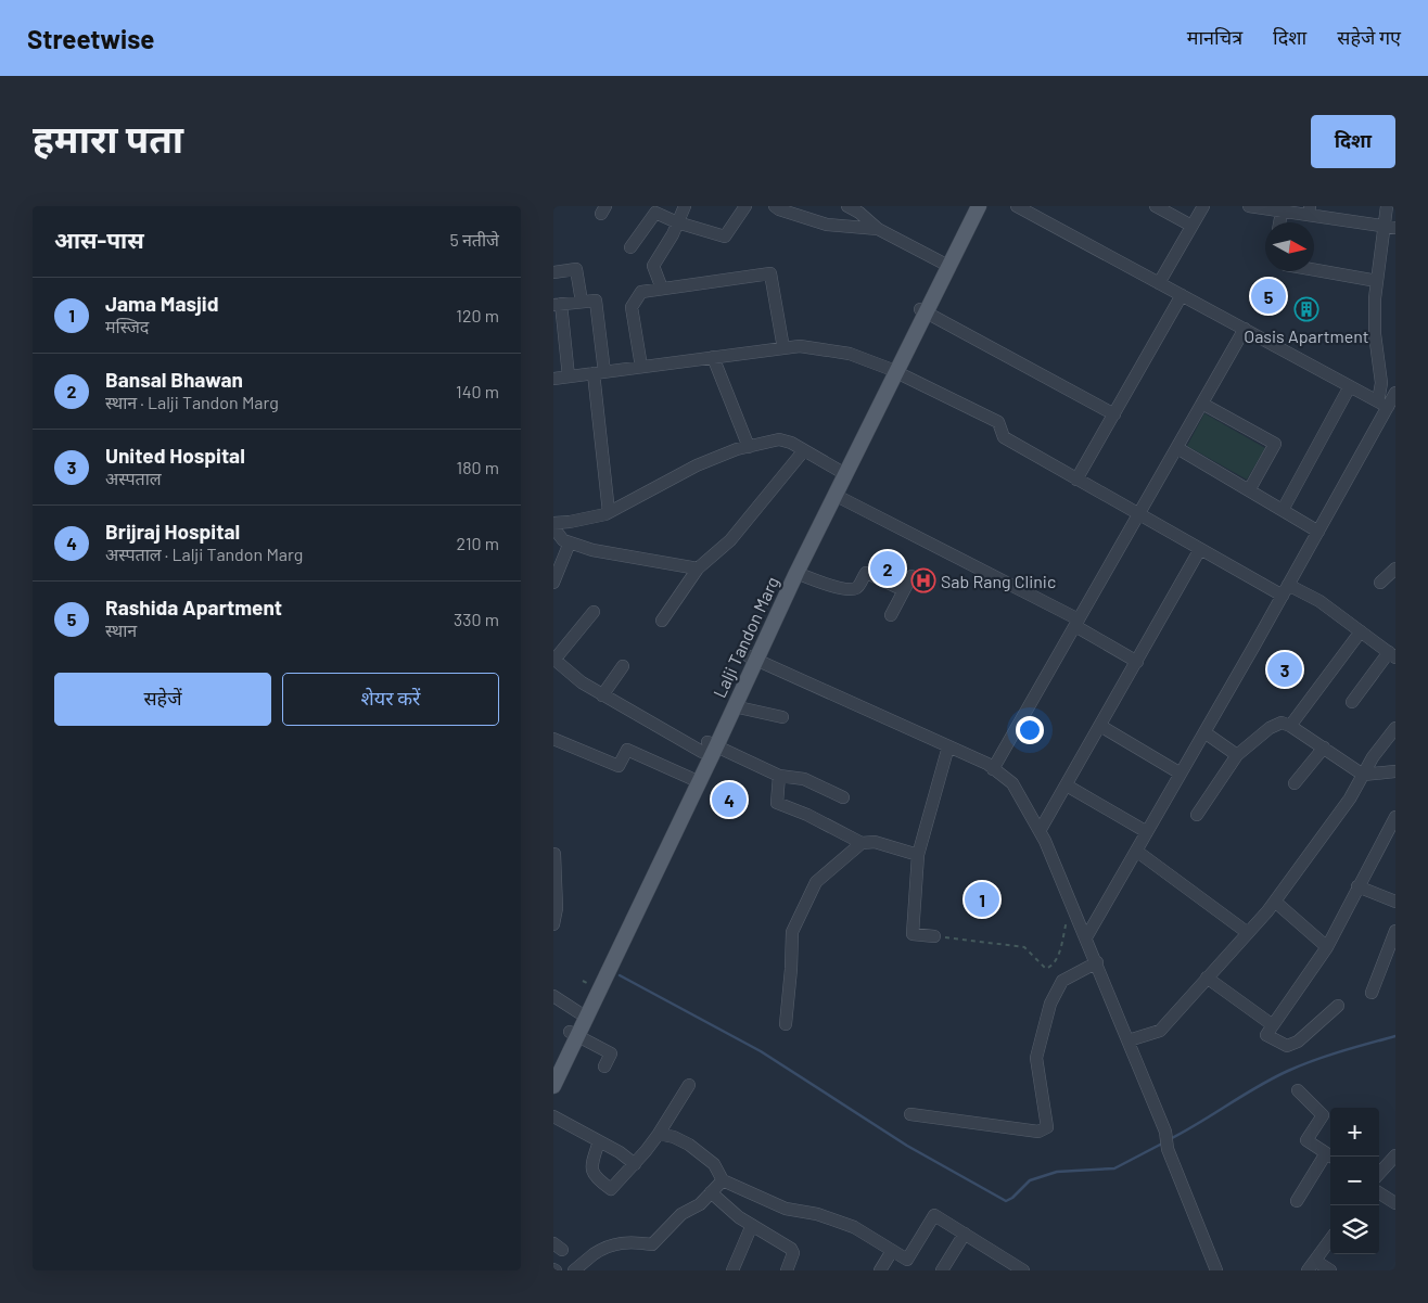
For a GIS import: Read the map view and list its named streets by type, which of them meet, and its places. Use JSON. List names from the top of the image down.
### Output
{
  "streets": {
    "main road": ["Lalji Tandon Marg"]
  },
  "places": {
    "building": ["Oasis Apartment"],
    "hospital": ["Sab Rang Clinic"]
  },
  "north": "right",
  "page": {
    "header": "Streetwise",
    "nav": ["मानचित्र", "दिशा", "सहेजे गए"],
    "title": "हमारा पता",
    "buttons": [
      "दिशा",
      ["सहेजें", "शेयर करें"]
    ],
    "heading": ["आस-पास", "5 नतीजे"],
    "list": [
      {
        "mark": "1",
        "name": "Jama Masjid",
        "note": "मस्जिद",
        "value": "120 m"
      },
      {
        "mark": "2",
        "name": "Bansal Bhawan",
        "note": "स्थान · Lalji Tandon Marg",
        "value": "140 m"
      },
      {
        "mark": "3",
        "name": "United Hospital",
        "note": "अस्पताल",
        "value": "180 m"
      },
      {
        "mark": "4",
        "name": "Brijraj Hospital",
        "note": "अस्पताल · Lalji Tandon Marg",
        "value": "210 m"
      },
      {
        "mark": "5",
        "name": "Rashida Apartment",
        "note": "स्थान",
        "value": "330 m"
      }
    ],
    "pins": [
      "5",
      "2",
      "3",
      "4",
      "1"
    ],
    "map_buttons": ["+", "−"]
  }
}
